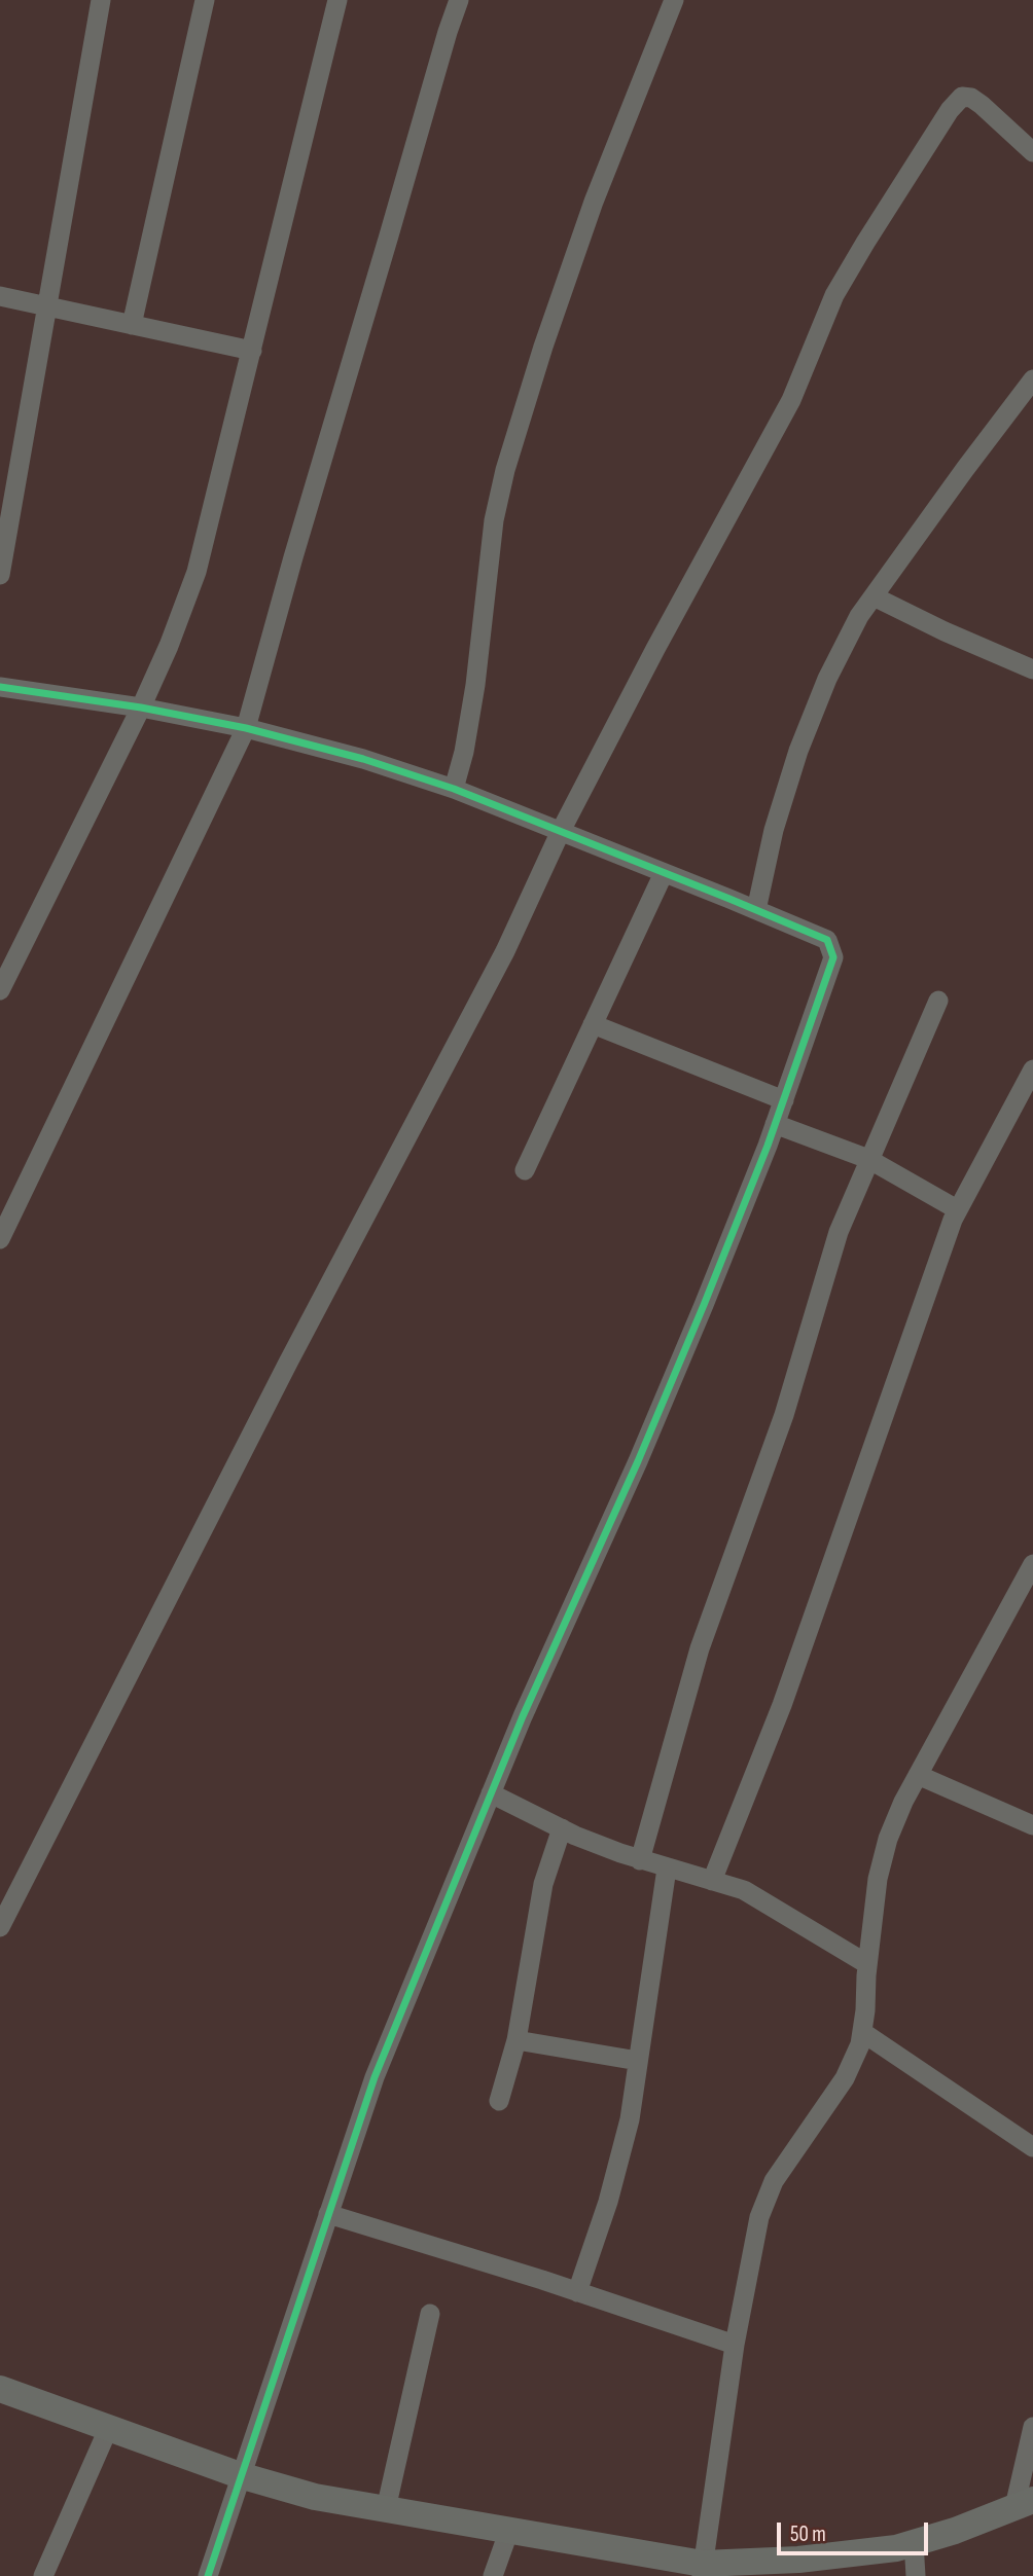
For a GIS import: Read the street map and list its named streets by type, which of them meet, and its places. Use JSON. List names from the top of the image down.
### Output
{
  "scale_bar": "50 m"
}
